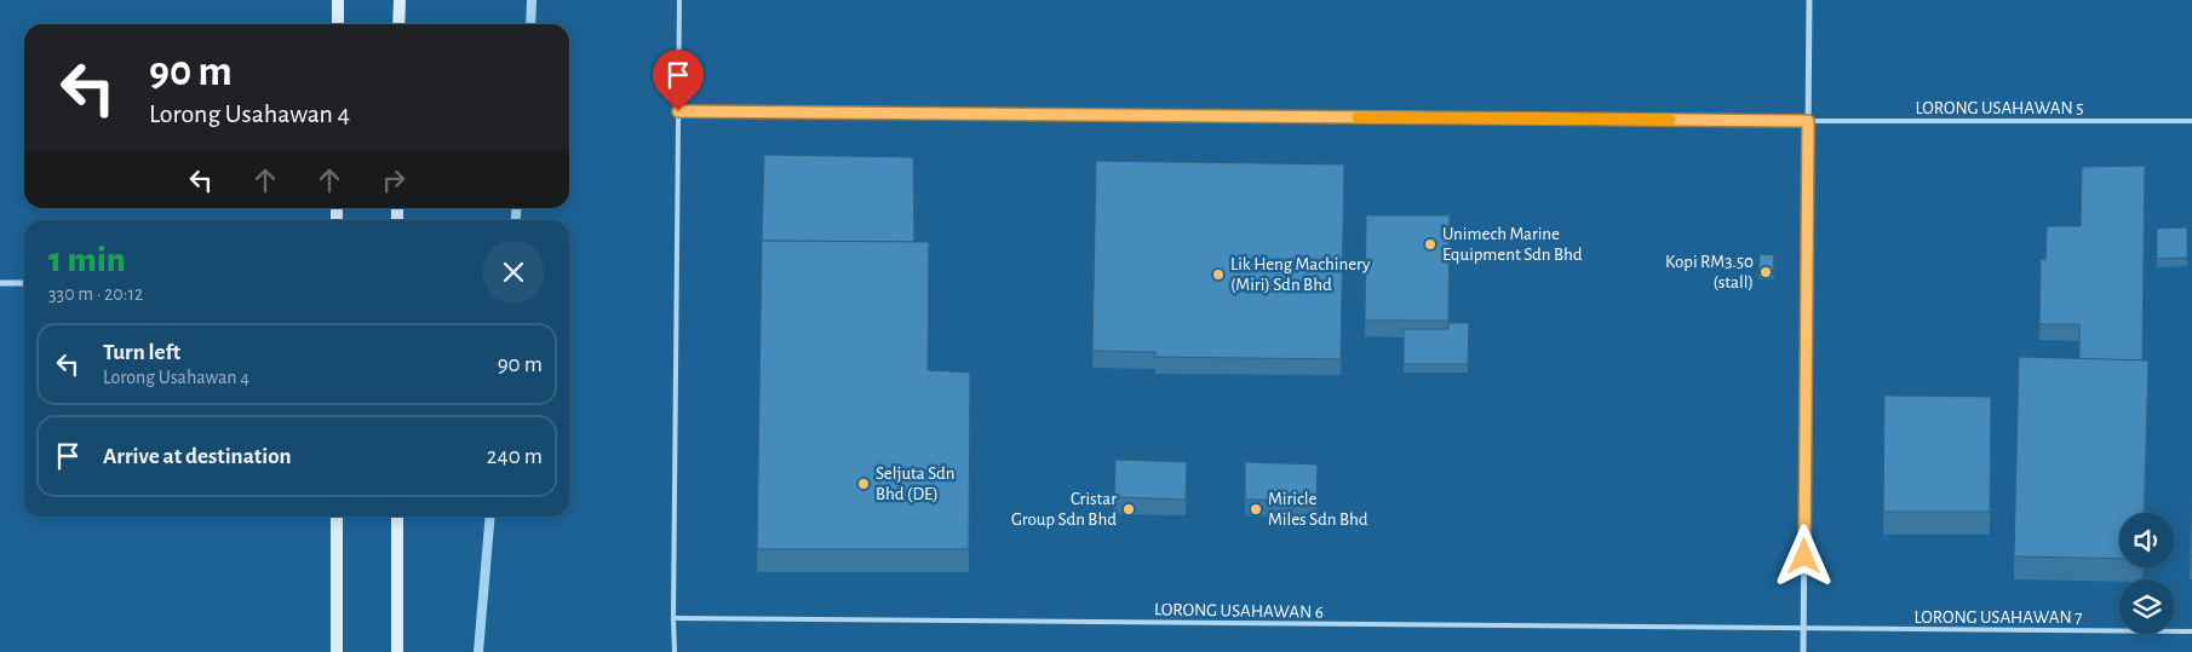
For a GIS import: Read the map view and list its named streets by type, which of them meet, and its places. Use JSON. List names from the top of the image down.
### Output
{
  "streets": {
    "lane": ["LORONG USAHAWAN 5", "LORONG USAHAWAN 6", "LORONG USAHAWAN 7"]
  },
  "crossings": [
    ["LORONG USAHAWAN 6", "LORONG USAHAWAN 7"]
  ],
  "places": [
    "Unimech Marine Equipment Sdn Bhd",
    "Kopi RM3.50 (stall)",
    "Lik Heng Machinery (Miri) Sdn Bhd",
    "Seljuta Sdn Bhd (DE)",
    "Cristar Group Sdn Bhd",
    "Miricle Miles Sdn Bhd"
  ],
  "page": {
    "turn": ["90 m", "Lorong Usahawan 4"],
    "heading": ["1 min", "330 m · 20:12"],
    "list": [
      {
        "name": "Turn left",
        "note": "Lorong Usahawan 4",
        "value": "90 m"
      },
      {
        "name": "Arrive at destination",
        "value": "240 m"
      }
    ]
  }
}
